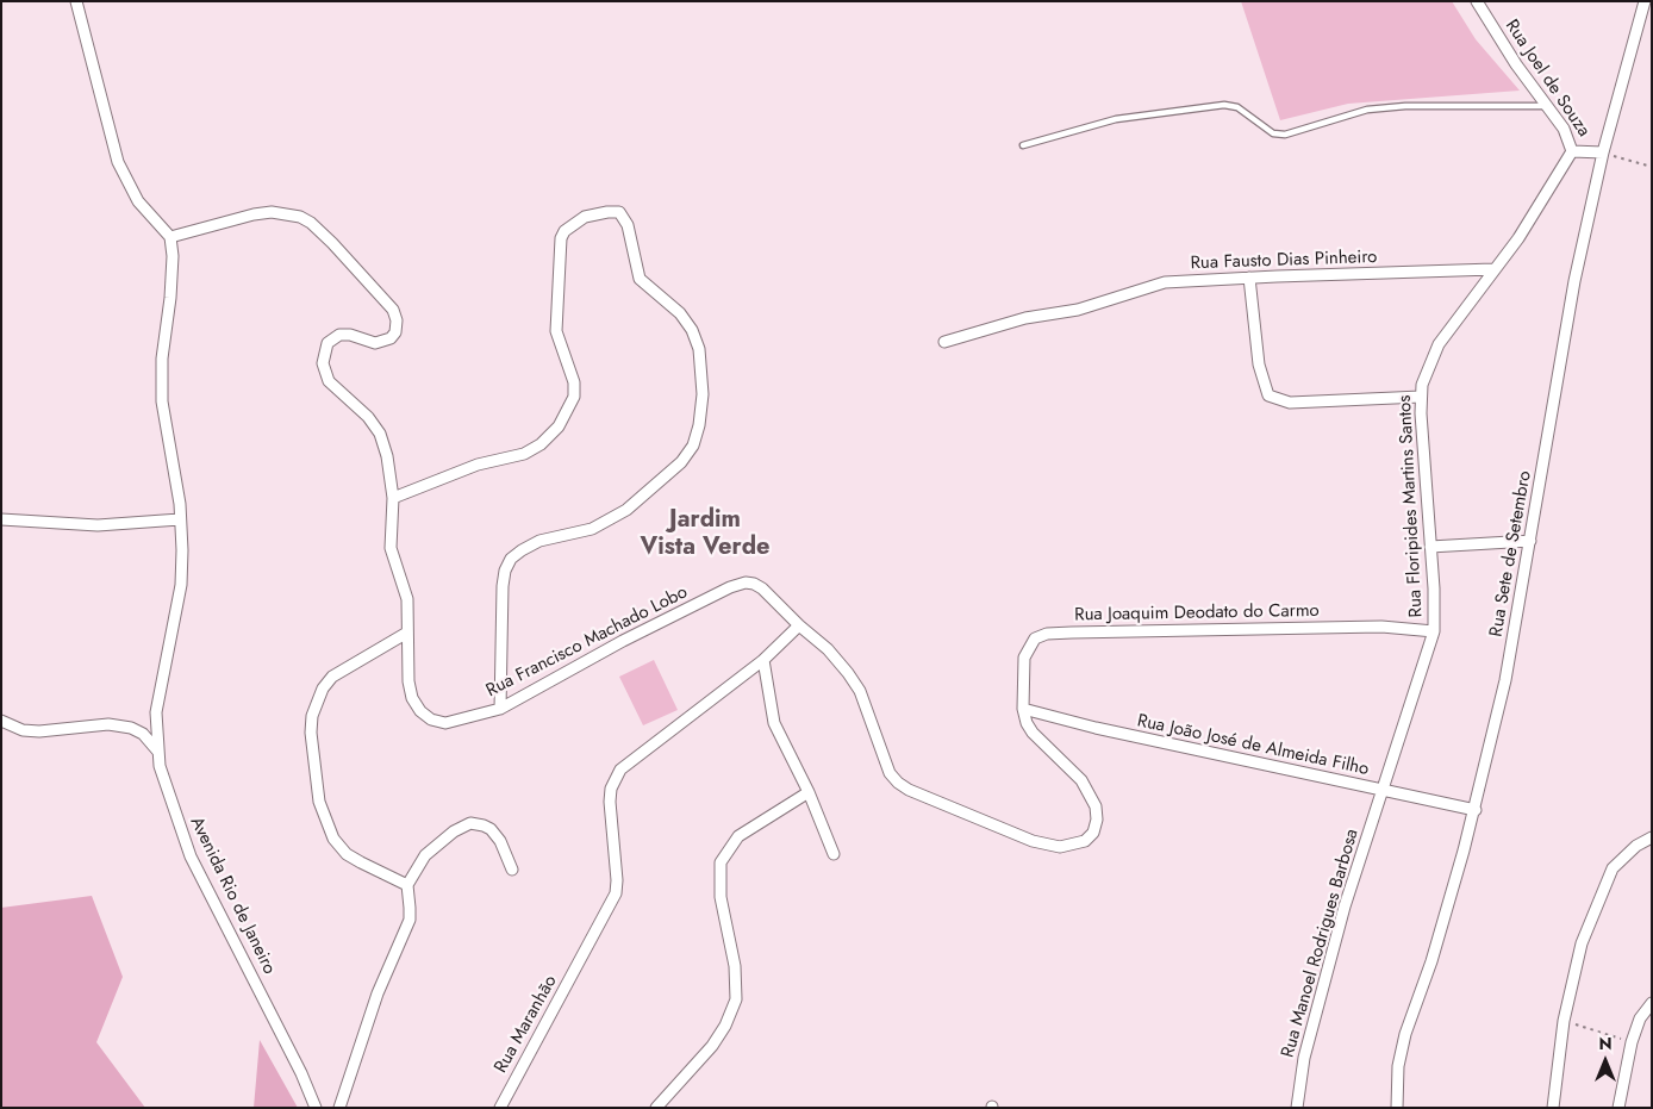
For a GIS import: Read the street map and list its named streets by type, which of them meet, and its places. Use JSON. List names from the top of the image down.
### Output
{
  "streets": {
    "street": [
      "Rua Joel de Souza",
      "Rua Fausto Dias Pinheiro",
      "Rua Floripides Martins Santos",
      "Rua Sete de Setembro",
      "Rua Joaquim Deodato do Carmo",
      "Rua Francisco Machado Lobo",
      "Rua João José de Almeida Filho",
      "Avenida Rio de Janeiro",
      "Rua Manoel Rodrigues Barbosa",
      "Rua Maranhão"
    ]
  },
  "crossings": [
    ["Rua Joel de Souza", "Rua Floripides Martins Santos"],
    ["Rua Joel de Souza", "Rua Sete de Setembro"],
    ["Rua Fausto Dias Pinheiro", "Rua Floripides Martins Santos"],
    ["Rua Floripides Martins Santos", "Rua Joaquim Deodato do Carmo"],
    ["Rua Floripides Martins Santos", "Rua João José de Almeida Filho"],
    ["Rua Floripides Martins Santos", "Rua Manoel Rodrigues Barbosa"],
    ["Rua Sete de Setembro", "Rua João José de Almeida Filho"],
    ["Rua Joaquim Deodato do Carmo", "Rua Francisco Machado Lobo"],
    ["Rua Joaquim Deodato do Carmo", "Rua João José de Almeida Filho"],
    ["Rua Francisco Machado Lobo", "Rua João José de Almeida Filho"],
    ["Rua Francisco Machado Lobo", "Avenida Rio de Janeiro"],
    ["Rua Francisco Machado Lobo", "Rua Maranhão"],
    ["Rua João José de Almeida Filho", "Rua Manoel Rodrigues Barbosa"]
  ],
  "districts": ["Jardim Vista Verde"],
  "north": "top"
}
